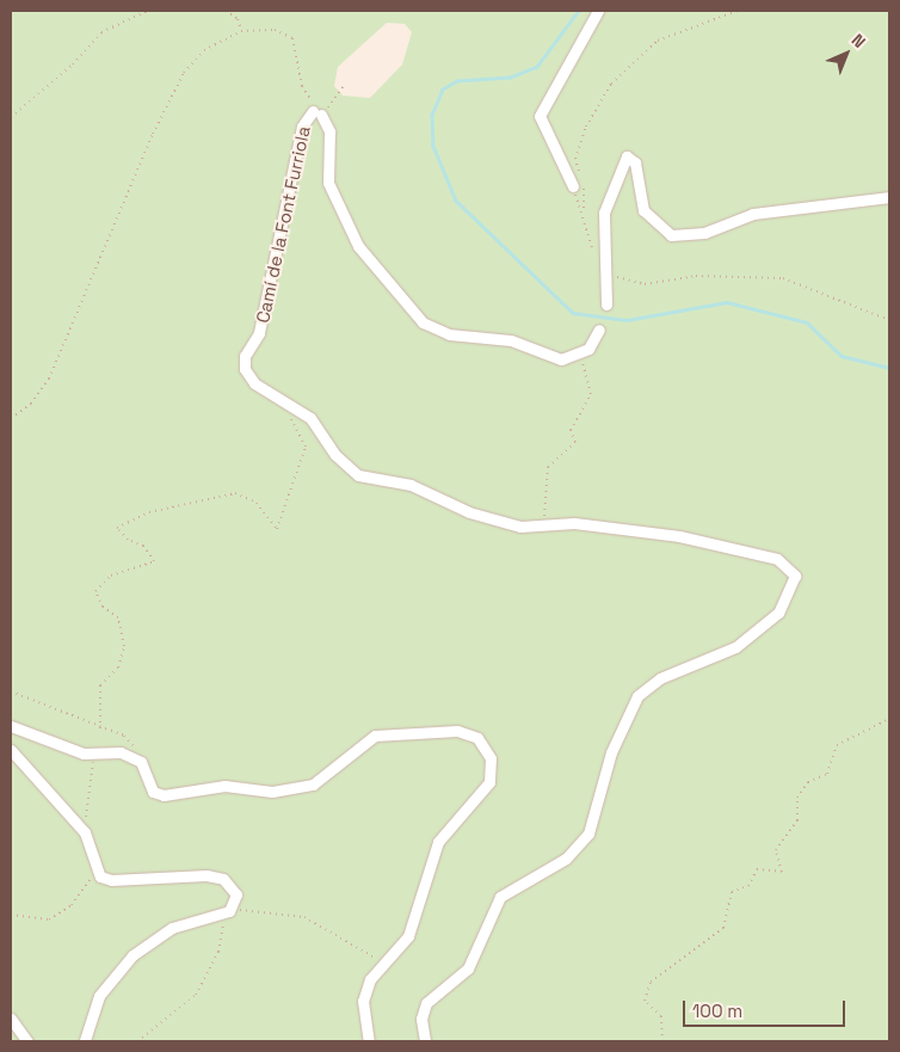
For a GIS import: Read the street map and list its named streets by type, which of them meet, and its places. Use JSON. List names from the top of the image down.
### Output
{
  "streets": {
    "street": ["Camí de la Font Furriola"]
  },
  "scale_bar": "100 m",
  "north": "top right"
}
